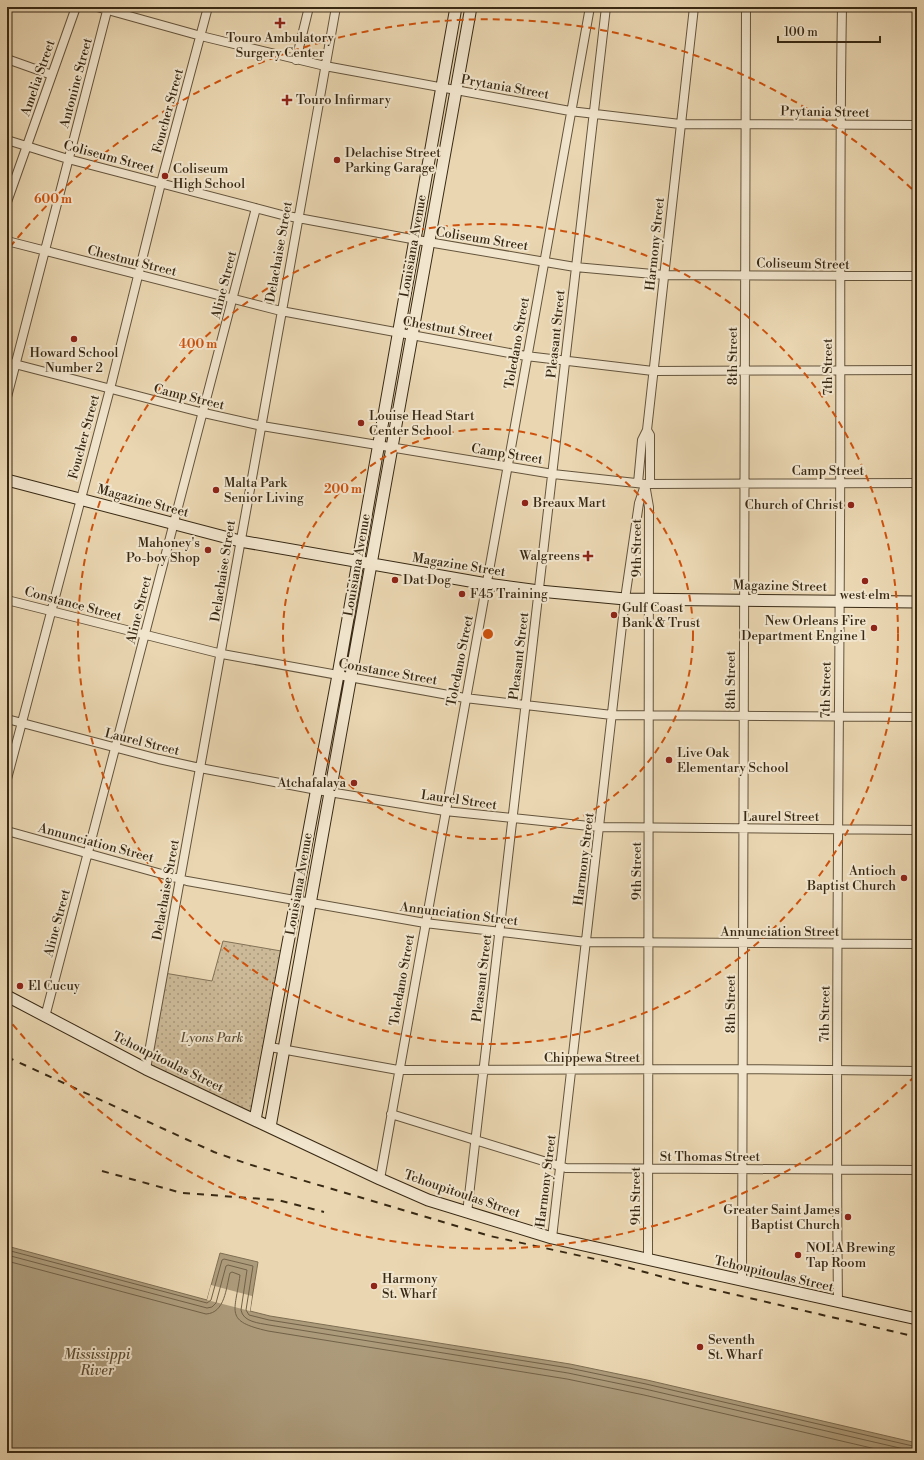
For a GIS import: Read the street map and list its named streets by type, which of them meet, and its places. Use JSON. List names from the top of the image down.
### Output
{
  "streets": {
    "street": [
      "Amelia Street",
      "Antonine Street",
      "Prytania Street",
      "Foucher Street",
      "Coliseum Street",
      "Harmony Street",
      "Louisiana Avenue",
      "Delachaise Street",
      "Chestnut Street",
      "Aline Street",
      "Pleasant Street",
      "Toledano Street",
      "8th Street",
      "7th Street",
      "Camp Street",
      "Magazine Street",
      "9th Street",
      "Constance Street",
      "Laurel Street",
      "Annunciation Street",
      "Chippewa Street",
      "Tchoupitoulas Street",
      "St Thomas Street"
    ]
  },
  "crossings": [
    ["Amelia Street", "Coliseum Street"],
    ["Antonine Street", "Prytania Street"],
    ["Antonine Street", "Coliseum Street"],
    ["Antonine Street", "Chestnut Street"],
    ["Antonine Street", "Camp Street"],
    ["Prytania Street", "Foucher Street"],
    ["Prytania Street", "Harmony Street"],
    ["Prytania Street", "Louisiana Avenue"],
    ["Prytania Street", "Delachaise Street"],
    ["Prytania Street", "Pleasant Street"],
    ["Prytania Street", "Toledano Street"],
    ["Prytania Street", "8th Street"],
    ["Prytania Street", "7th Street"],
    ["Foucher Street", "Coliseum Street"],
    ["Foucher Street", "Chestnut Street"],
    ["Foucher Street", "Camp Street"],
    ["Foucher Street", "Magazine Street"],
    ["Foucher Street", "Constance Street"],
    ["Foucher Street", "Laurel Street"],
    ["Coliseum Street", "Harmony Street"],
    ["Coliseum Street", "Louisiana Avenue"],
    ["Coliseum Street", "Delachaise Street"],
    ["Coliseum Street", "Aline Street"],
    ["Coliseum Street", "Pleasant Street"],
    ["Coliseum Street", "Toledano Street"],
    ["Coliseum Street", "8th Street"],
    ["Coliseum Street", "7th Street"],
    ["Harmony Street", "Chestnut Street"],
    ["Harmony Street", "Camp Street"],
    ["Harmony Street", "Magazine Street"],
    ["Harmony Street", "9th Street"],
    ["Harmony Street", "Constance Street"],
    ["Harmony Street", "Laurel Street"],
    ["Harmony Street", "Annunciation Street"],
    ["Harmony Street", "Chippewa Street"],
    ["Harmony Street", "Tchoupitoulas Street"],
    ["Harmony Street", "St Thomas Street"],
    ["Louisiana Avenue", "Chestnut Street"],
    ["Louisiana Avenue", "Camp Street"],
    ["Louisiana Avenue", "Magazine Street"],
    ["Louisiana Avenue", "Constance Street"],
    ["Louisiana Avenue", "Laurel Street"],
    ["Louisiana Avenue", "Annunciation Street"],
    ["Louisiana Avenue", "Chippewa Street"],
    ["Louisiana Avenue", "Tchoupitoulas Street"],
    ["Delachaise Street", "Chestnut Street"],
    ["Delachaise Street", "Camp Street"],
    ["Delachaise Street", "Magazine Street"],
    ["Delachaise Street", "Constance Street"],
    ["Delachaise Street", "Laurel Street"],
    ["Delachaise Street", "Annunciation Street"],
    ["Delachaise Street", "Tchoupitoulas Street"],
    ["Chestnut Street", "Aline Street"],
    ["Chestnut Street", "Pleasant Street"],
    ["Chestnut Street", "Toledano Street"],
    ["Chestnut Street", "8th Street"],
    ["Chestnut Street", "7th Street"],
    ["Aline Street", "Camp Street"],
    ["Aline Street", "Magazine Street"],
    ["Aline Street", "Constance Street"],
    ["Aline Street", "Laurel Street"],
    ["Aline Street", "Annunciation Street"],
    ["Aline Street", "Tchoupitoulas Street"],
    ["Pleasant Street", "Camp Street"],
    ["Pleasant Street", "Magazine Street"],
    ["Pleasant Street", "Constance Street"],
    ["Pleasant Street", "Laurel Street"],
    ["Pleasant Street", "Annunciation Street"],
    ["Pleasant Street", "Chippewa Street"],
    ["Pleasant Street", "Tchoupitoulas Street"],
    ["Pleasant Street", "St Thomas Street"],
    ["Toledano Street", "Camp Street"],
    ["Toledano Street", "Magazine Street"],
    ["Toledano Street", "Constance Street"],
    ["Toledano Street", "Laurel Street"],
    ["Toledano Street", "Annunciation Street"],
    ["Toledano Street", "Chippewa Street"],
    ["Toledano Street", "Tchoupitoulas Street"],
    ["Toledano Street", "St Thomas Street"],
    ["8th Street", "Camp Street"],
    ["8th Street", "Magazine Street"],
    ["8th Street", "Constance Street"],
    ["8th Street", "Laurel Street"],
    ["8th Street", "Annunciation Street"],
    ["8th Street", "Chippewa Street"],
    ["8th Street", "Tchoupitoulas Street"],
    ["8th Street", "St Thomas Street"],
    ["7th Street", "Camp Street"],
    ["7th Street", "Magazine Street"],
    ["7th Street", "Constance Street"],
    ["7th Street", "Laurel Street"],
    ["7th Street", "Annunciation Street"],
    ["7th Street", "Chippewa Street"],
    ["7th Street", "Tchoupitoulas Street"],
    ["7th Street", "St Thomas Street"],
    ["Camp Street", "9th Street"],
    ["Magazine Street", "9th Street"],
    ["9th Street", "Constance Street"],
    ["9th Street", "Laurel Street"],
    ["9th Street", "Annunciation Street"],
    ["9th Street", "Chippewa Street"],
    ["9th Street", "Tchoupitoulas Street"],
    ["9th Street", "St Thomas Street"]
  ],
  "water": ["Mississippi River"],
  "parks": ["Lyons Park"],
  "places": {
    "health": ["Touro Ambulatory Surgery Center", "Touro Infirmary", "Walgreens"],
    "other": [
      "Delachise Street Parking Garage",
      "Coliseum High School",
      "Howard School Number 2",
      "Louise Head Start Center School",
      "Malta Park Senior Living",
      "Breaux Mart",
      "Church of Christ",
      "Mahoney's Po-boy Shop",
      "Dat Dog",
      "west elm",
      "F45 Training",
      "Gulf Coast Bank & Trust",
      "New Orleans Fire Department Engine 1",
      "Live Oak Elementary School",
      "Atchafalaya",
      "Antioch Baptist Church",
      "El Cucuy",
      "Greater Saint James Baptist Church",
      "NOLA Brewing Tap Room",
      "Harmony St. Wharf",
      "Seventh St. Wharf"
    ]
  },
  "scale_bar": "100 m",
  "rings": ["600 m", "400 m", "200 m"]
}
